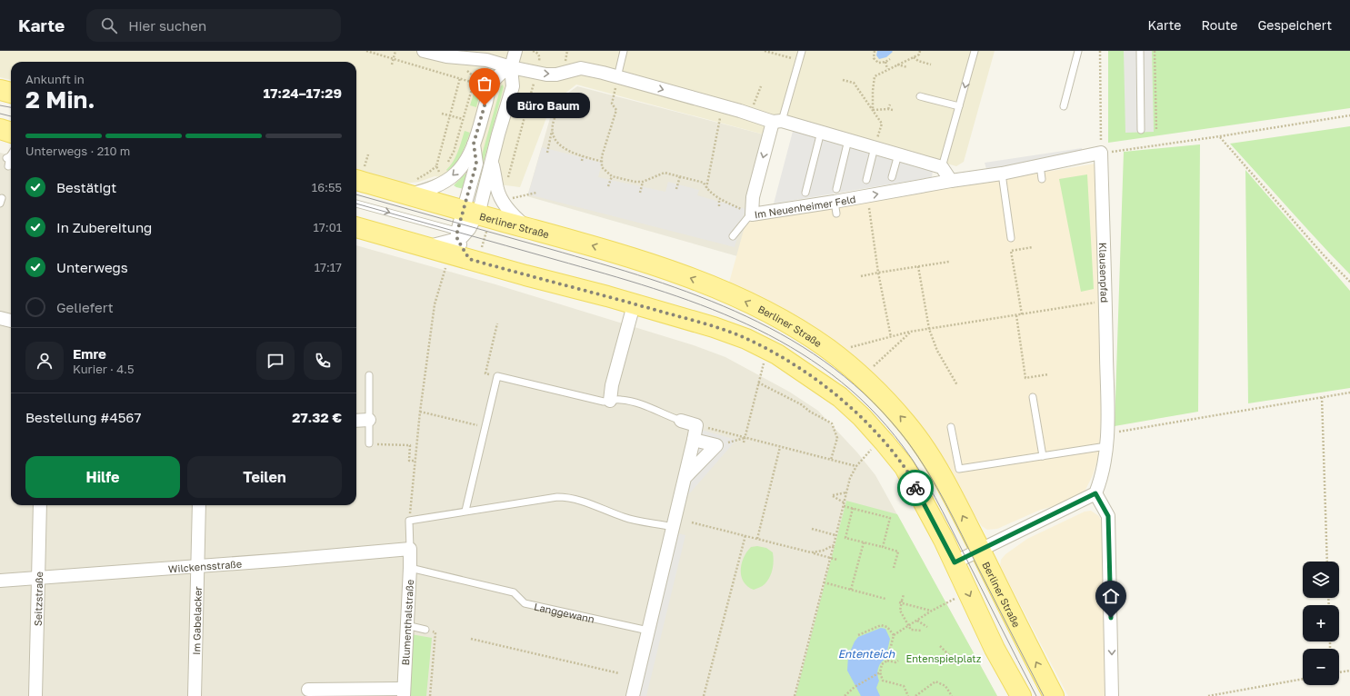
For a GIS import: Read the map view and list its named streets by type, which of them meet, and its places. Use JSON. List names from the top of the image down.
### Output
{
  "streets": {
    "main road": ["Berliner Straße"],
    "street": [
      "Im Neuenheimer Feld",
      "Klausenpfad",
      "Wilckensstraße",
      "Seitzstraße",
      "Im Gabelacker",
      "Blumenthalstraße"
    ],
    "lane": ["Langgewann"]
  },
  "crossings": [
    ["Im Neuenheimer Feld", "Klausenpfad"],
    ["Wilckensstraße", "Seitzstraße"],
    ["Wilckensstraße", "Im Gabelacker"],
    ["Wilckensstraße", "Blumenthalstraße"],
    ["Langgewann", "Blumenthalstraße"]
  ],
  "water": ["Ententeich"],
  "parks": ["Entenspielplatz"],
  "places": ["Büro Baum"],
  "page": {
    "header": "Karte",
    "search": "Hier suchen",
    "nav": ["Karte", "Route", "Gespeichert"],
    "heading": ["2 Min.", "Ankunft in", "17:24–17:29"],
    "panel": [
      "Emre",
      "Kurier · 4.5",
      "Bestellung #4567",
      "27.32 €"
    ],
    "bubble": "Büro Baum",
    "bar": "Unterwegs · 210 m",
    "list": [
      ["Bestätigt", "16:55"],
      ["In Zubereitung", "17:01"],
      ["Unterwegs", "17:17"],
      "Geliefert"
    ],
    "buttons": ["Hilfe", "Teilen"],
    "map_buttons": ["+", "−"]
  }
}
